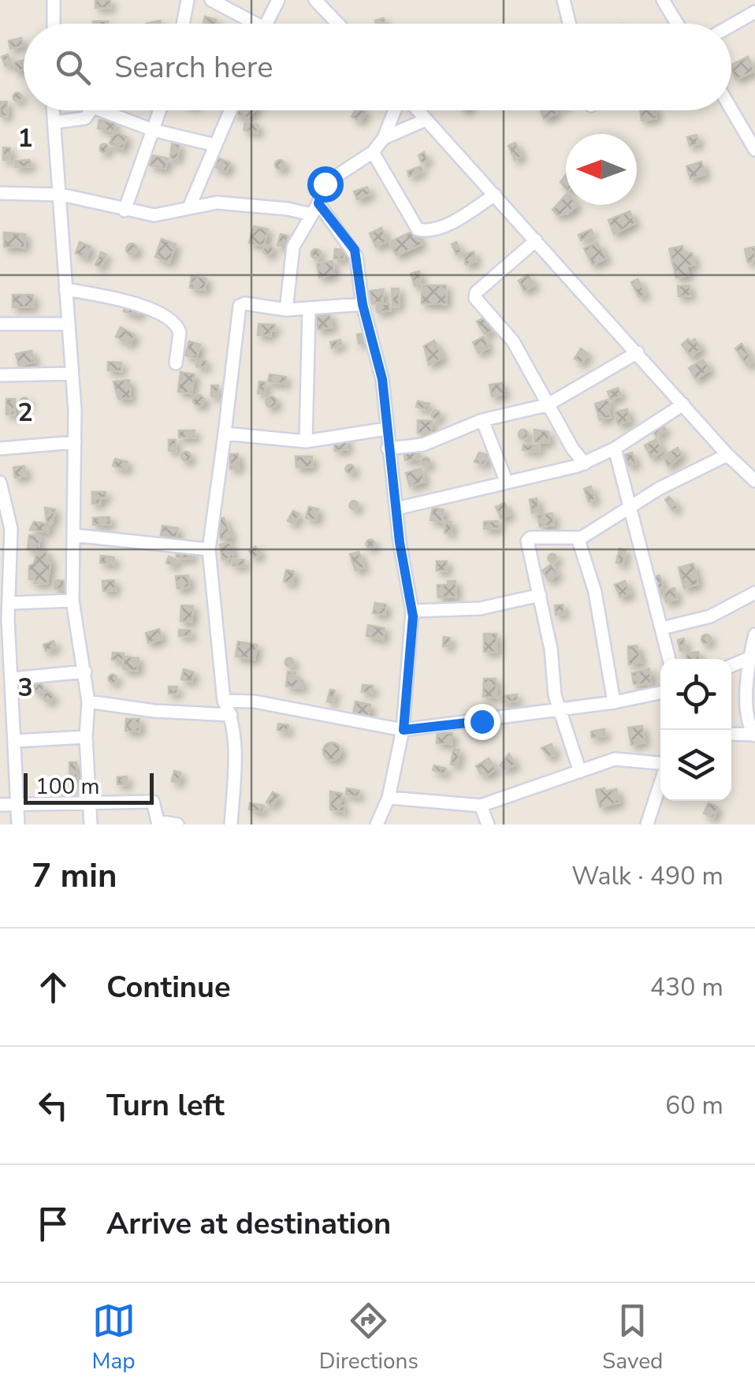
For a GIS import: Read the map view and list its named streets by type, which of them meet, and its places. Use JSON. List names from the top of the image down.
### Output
{
  "scale_bar": "100 m",
  "north": "left",
  "page": {
    "search": "Search here",
    "scale": "100 m",
    "heading": ["7 min", "Walk · 490 m"],
    "list": [
      ["Continue", "430 m"],
      ["Turn left", "60 m"],
      "Arrive at destination"
    ],
    "nav": ["Map", "Directions", "Saved"]
  },
  "grid": {
    "rows": ["1", "2", "3"]
  }
}
